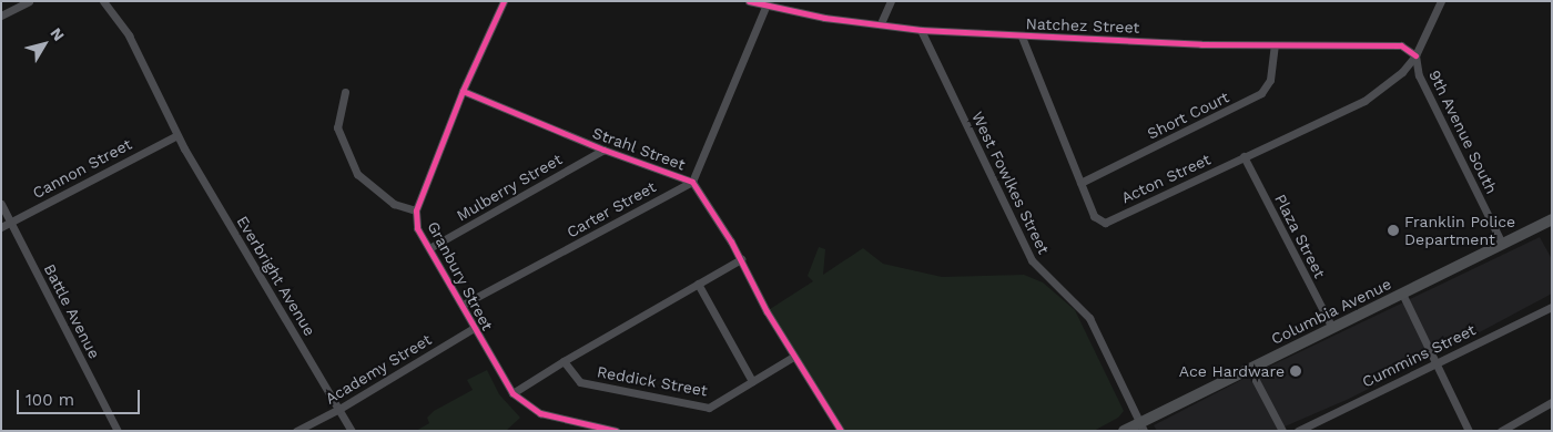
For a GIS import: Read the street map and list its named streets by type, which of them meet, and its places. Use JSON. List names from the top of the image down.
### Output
{
  "streets": {
    "main road": ["Columbia Avenue"],
    "street": [
      "Natchez Street",
      "Short Court",
      "9th Avenue South",
      "Strahl Street",
      "Cannon Street",
      "Acton Street",
      "West Fowlkes Street",
      "Mulberry Street",
      "Carter Street",
      "Plaza Street",
      "Everbright Avenue",
      "Granbury Street",
      "Battle Avenue",
      "Cummins Street",
      "Academy Street",
      "Reddick Street"
    ]
  },
  "crossings": [
    ["Natchez Street", "Short Court"],
    ["Natchez Street", "9th Avenue South"],
    ["Natchez Street", "Acton Street"],
    ["Natchez Street", "West Fowlkes Street"],
    ["Short Court", "Acton Street"],
    ["9th Avenue South", "Acton Street"],
    ["9th Avenue South", "Columbia Avenue"],
    ["Strahl Street", "Mulberry Street"],
    ["Strahl Street", "Carter Street"],
    ["Strahl Street", "Granbury Street"],
    ["Strahl Street", "Reddick Street"],
    ["Cannon Street", "Everbright Avenue"],
    ["Cannon Street", "Battle Avenue"],
    ["Acton Street", "Plaza Street"],
    ["West Fowlkes Street", "Columbia Avenue"],
    ["Mulberry Street", "Granbury Street"],
    ["Carter Street", "Granbury Street"],
    ["Plaza Street", "Columbia Avenue"],
    ["Everbright Avenue", "Academy Street"],
    ["Granbury Street", "Academy Street"]
  ],
  "places": ["Franklin Police Department", "Ace Hardware"],
  "scale_bar": "100 m",
  "north": "top right"
}
